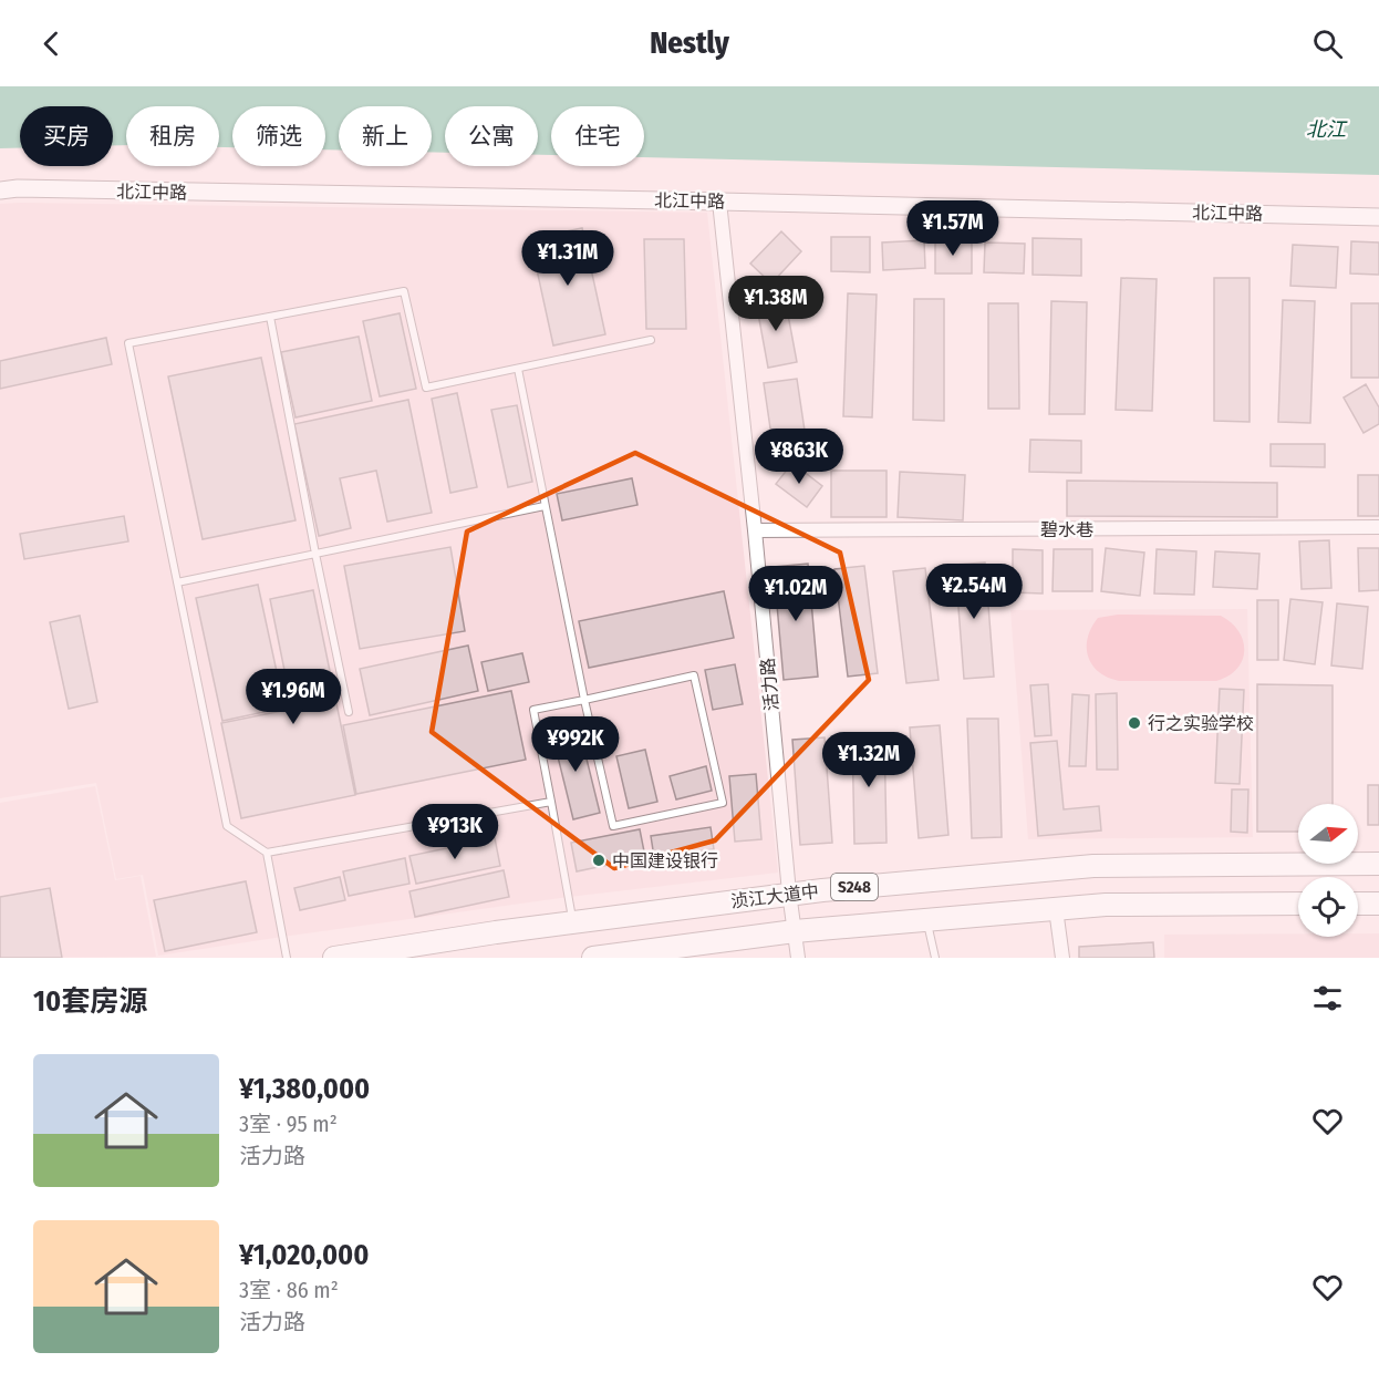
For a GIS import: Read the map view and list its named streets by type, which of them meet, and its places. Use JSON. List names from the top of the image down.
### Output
{
  "streets": {
    "main road": ["S248", "浈江大道中"],
    "street": ["北江中路", "碧水巷", "活力路"]
  },
  "crossings": [
    ["北江中路", "活力路"],
    ["碧水巷", "活力路"],
    ["活力路", "浈江大道中"]
  ],
  "water": ["北江"],
  "places": ["行之实验学校", "中国建设银行"],
  "north": "right",
  "page": {
    "header": "Nestly",
    "chip": [
      "买房",
      "租房",
      "筛选",
      "新上",
      "公寓",
      "住宅"
    ],
    "price": [
      "¥1.57M",
      "¥1.31M",
      "¥1.38M",
      "¥863K",
      "¥2.54M",
      "¥1.02M",
      "¥1.96M",
      "¥992K",
      "¥1.32M",
      "¥913K"
    ],
    "heading": "10套房源",
    "list": [
      {
        "name": "¥1,380,000",
        "note": "3室 · 95 m² · 活力路"
      },
      {
        "name": "¥1,020,000",
        "note": "3室 · 86 m² · 活力路"
      }
    ]
  }
}
